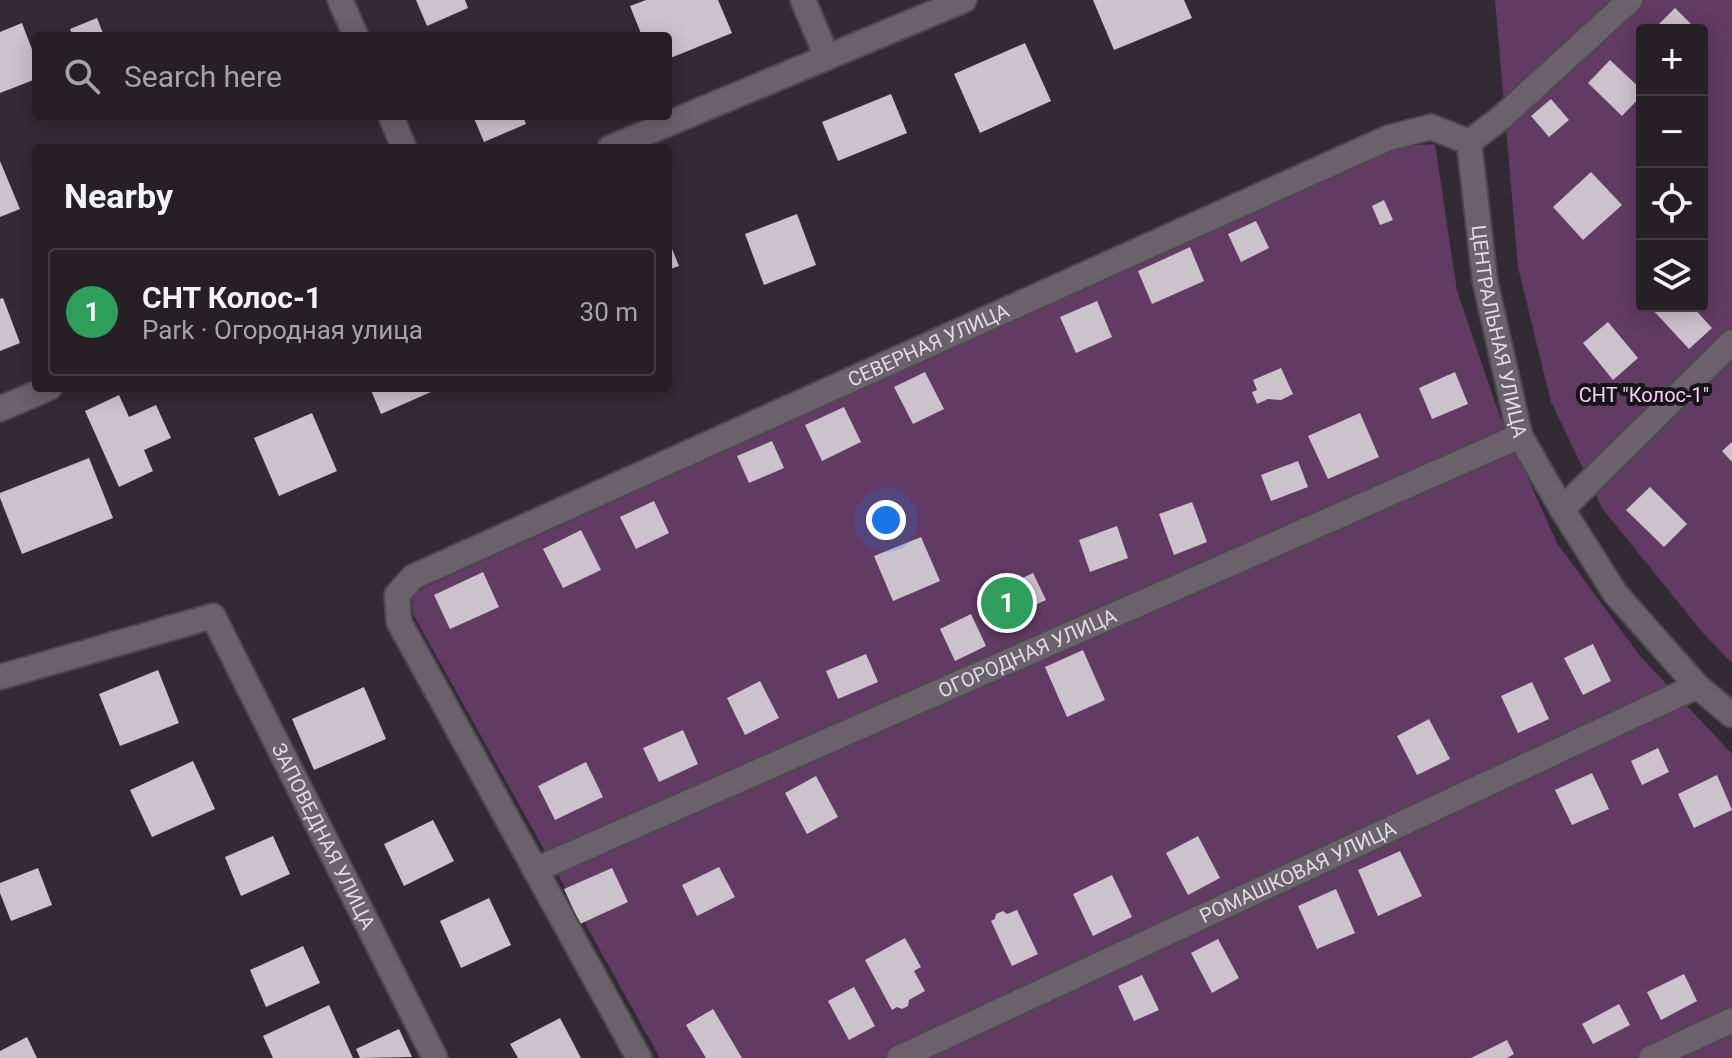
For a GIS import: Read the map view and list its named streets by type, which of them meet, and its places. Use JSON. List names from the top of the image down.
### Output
{
  "streets": {
    "street": [
      "ЦЕНТРАЛЬНАЯ УЛИЦА",
      "СЕВЕРНАЯ УЛИЦА",
      "ОГОРОДНАЯ УЛИЦА",
      "ЗАПОВЕДНАЯ УЛИЦА",
      "РОМАШКОВАЯ УЛИЦА"
    ]
  },
  "crossings": [
    ["ЦЕНТРАЛЬНАЯ УЛИЦА", "СЕВЕРНАЯ УЛИЦА"],
    ["ЦЕНТРАЛЬНАЯ УЛИЦА", "ОГОРОДНАЯ УЛИЦА"],
    ["ЦЕНТРАЛЬНАЯ УЛИЦА", "РОМАШКОВАЯ УЛИЦА"],
    ["СЕВЕРНАЯ УЛИЦА", "ОГОРОДНАЯ УЛИЦА"]
  ],
  "parks": ["СНТ \"Колос-1\""],
  "page": {
    "map_buttons": ["+", "−"],
    "search": "Search here",
    "heading": "Nearby",
    "list": [
      {
        "mark": "1",
        "name": "СНТ Колос-1",
        "note": "Park · Огородная улица",
        "value": "30 m"
      }
    ],
    "pins": "1"
  }
}
